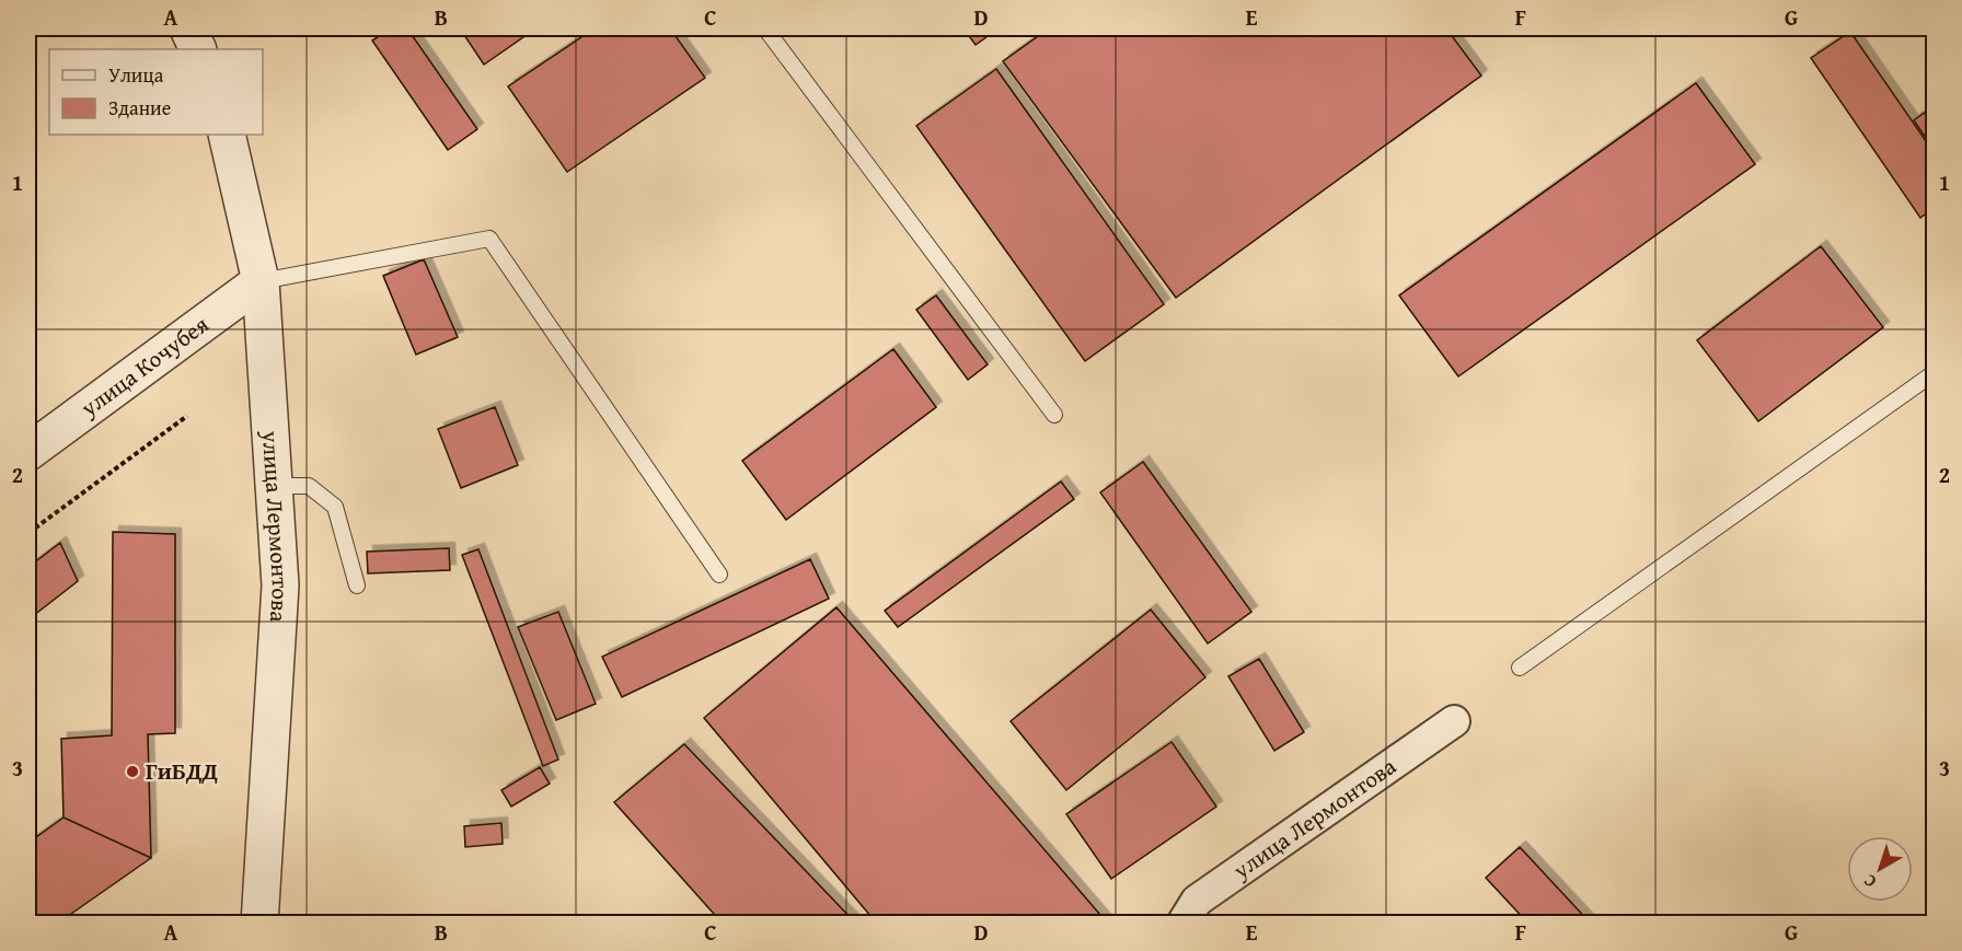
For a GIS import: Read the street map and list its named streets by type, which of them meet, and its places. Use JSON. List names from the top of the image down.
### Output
{
  "streets": {
    "street": ["улица Кочубея", "улица Лермонтова"]
  },
  "crossings": [
    ["улица Кочубея", "улица Лермонтова"]
  ],
  "places": ["ГиБДД"],
  "legend": ["Улица", "Здание"],
  "north": "bottom left",
  "grid": {
    "columns": [
      "A",
      "B",
      "C",
      "D",
      "E",
      "F",
      "G"
    ],
    "rows": ["1", "2", "3"]
  }
}
